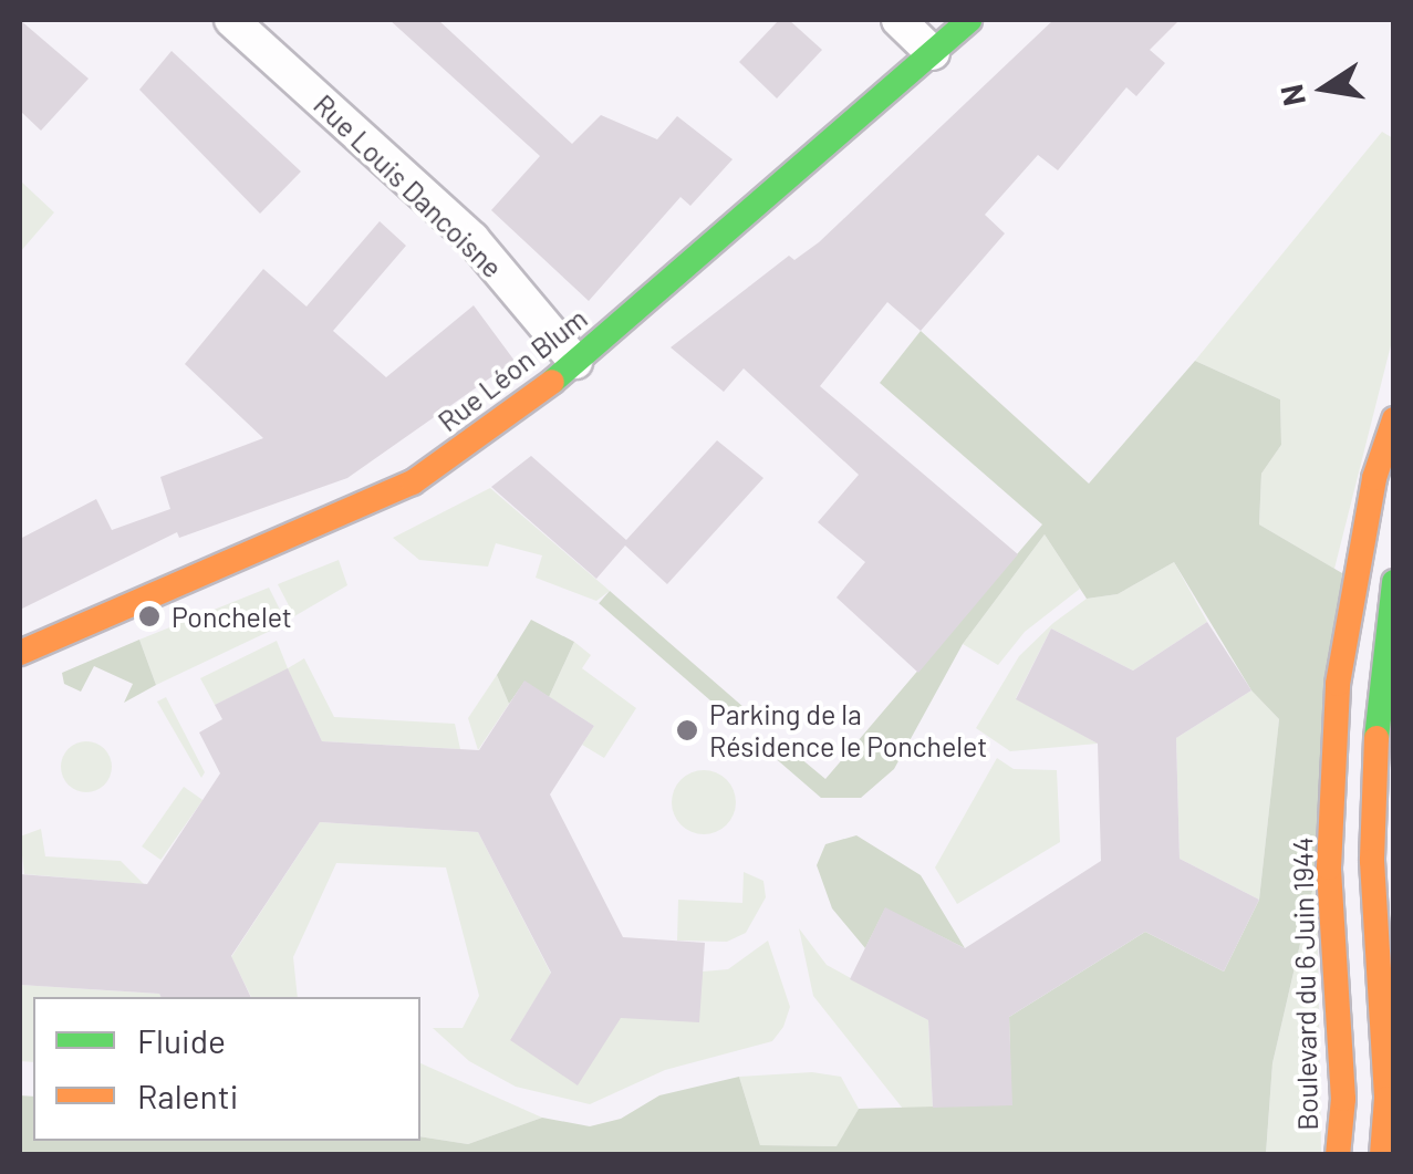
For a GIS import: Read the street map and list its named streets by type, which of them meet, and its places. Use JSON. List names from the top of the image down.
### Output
{
  "streets": {
    "main road": ["Rue Léon Blum", "Boulevard du 6 Juin 1944"],
    "street": ["Rue Louis Dancoisne"]
  },
  "crossings": [
    ["Rue Louis Dancoisne", "Rue Léon Blum"]
  ],
  "places": ["Ponchelet", "Parking de la Résidence le Ponchelet"],
  "legend": ["Fluide", "Ralenti"],
  "north": "left"
}
